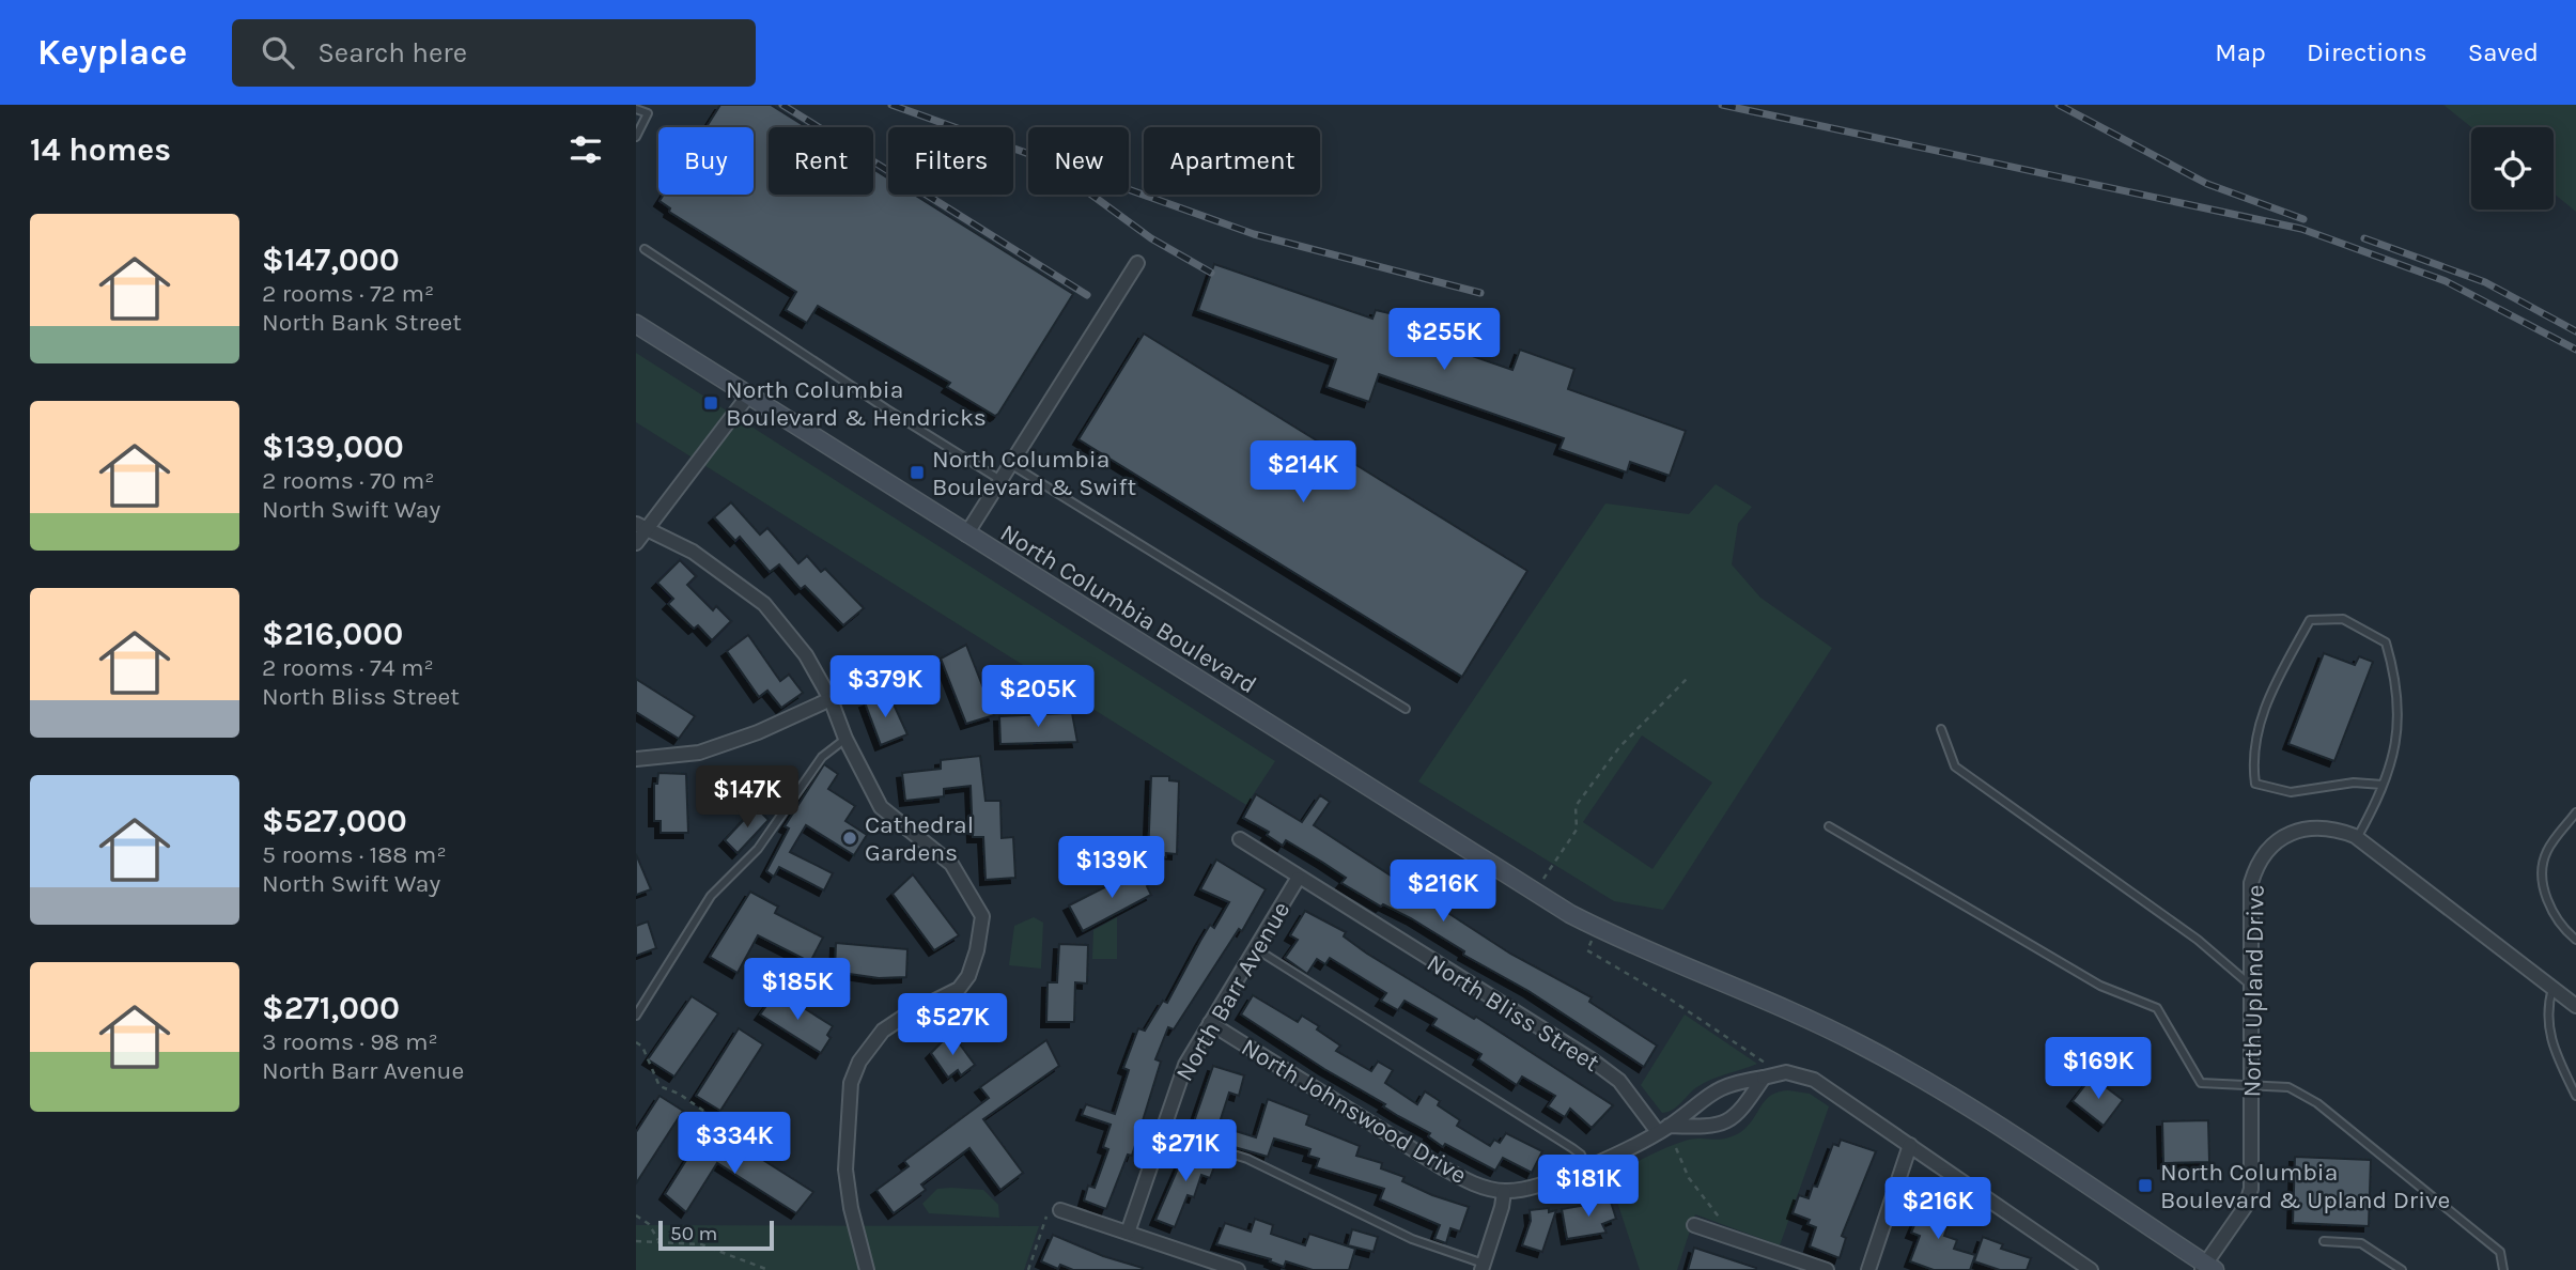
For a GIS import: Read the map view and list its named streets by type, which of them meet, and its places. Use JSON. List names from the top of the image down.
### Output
{
  "streets": {
    "main road": ["North Columbia Boulevard"],
    "street": [
      "North Barr Avenue",
      "North Upland Drive",
      "North Bliss Street",
      "North Johnswood Drive"
    ]
  },
  "crossings": [
    ["North Columbia Boulevard", "North Upland Drive"],
    ["North Barr Avenue", "North Bliss Street"],
    ["North Barr Avenue", "North Johnswood Drive"],
    ["North Bliss Street", "North Johnswood Drive"]
  ],
  "places": {
    "transit": ["North Columbia Boulevard & Hendricks", "North Columbia Boulevard & Swift", "North Columbia Boulevard & Upland Drive"],
    "other": ["Cathedral Gardens"]
  },
  "scale_bar": "50 m",
  "page": {
    "header": "Keyplace",
    "search": "Search here",
    "nav": ["Map", "Directions", "Saved"],
    "heading": "14 homes",
    "chip": [
      "Buy",
      "Rent",
      "Filters",
      "New",
      "Apartment"
    ],
    "list": [
      {
        "name": "$147,000",
        "note": "2 rooms · 72 m² · North Bank Street"
      },
      {
        "name": "$139,000",
        "note": "2 rooms · 70 m² · North Swift Way"
      },
      {
        "name": "$216,000",
        "note": "2 rooms · 74 m² · North Bliss Street"
      },
      {
        "name": "$527,000",
        "note": "5 rooms · 188 m² · North Swift Way"
      },
      {
        "name": "$271,000",
        "note": "3 rooms · 98 m² · North Barr Avenue"
      }
    ],
    "price": [
      "$255K",
      "$214K",
      "$379K",
      "$205K",
      "$147K",
      "$139K",
      "$216K",
      "$185K",
      "$527K",
      "$169K",
      "$334K",
      "$271K",
      "$181K",
      "$216K"
    ],
    "scale": "50 m"
  }
}
